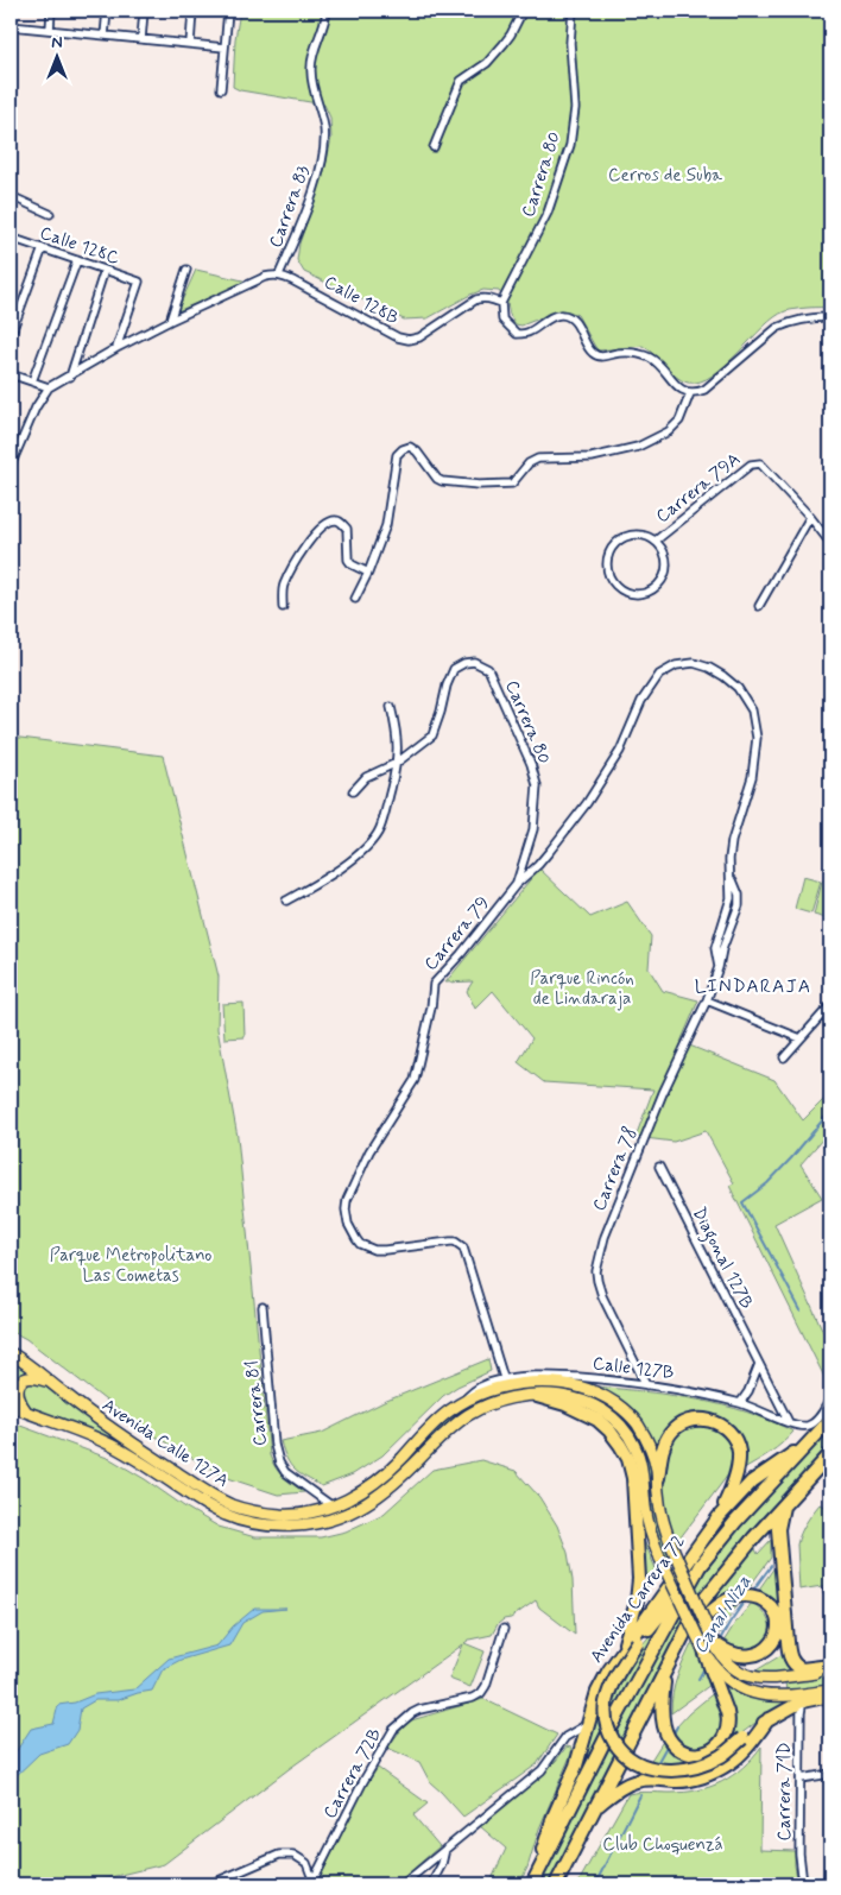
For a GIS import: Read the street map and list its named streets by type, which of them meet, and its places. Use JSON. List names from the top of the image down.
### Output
{
  "streets": {
    "highway": ["Avenida Carrera 72"],
    "main road": ["Avenida Calle 127A"],
    "street": [
      "Carrera 80",
      "Carrera 83",
      "Calle 128C",
      "Calle 128B",
      "Carrera 79A",
      "Carrera 79",
      "Carrera 78",
      "Diagonal 127B",
      "Calle 127B",
      "Carrera 81",
      "Carrera 72B",
      "Carrera 71D"
    ]
  },
  "crossings": [
    ["Carrera 80", "Calle 128B"],
    ["Carrera 80", "Carrera 79"],
    ["Carrera 83", "Calle 128B"],
    ["Carrera 79", "Carrera 78"],
    ["Carrera 79", "Calle 127B"],
    ["Carrera 78", "Calle 127B"],
    ["Diagonal 127B", "Calle 127B"],
    ["Calle 127B", "Avenida Calle 127A"],
    ["Carrera 81", "Avenida Calle 127A"]
  ],
  "districts": ["LINDARAJA"],
  "water": ["Canal Niza"],
  "parks": [
    "Cerros de Suba",
    "Parque Rincón de Lindaraja",
    "Parque Metropolitano Las Cometas",
    "Club Choquenzá"
  ],
  "north": "top"
}
